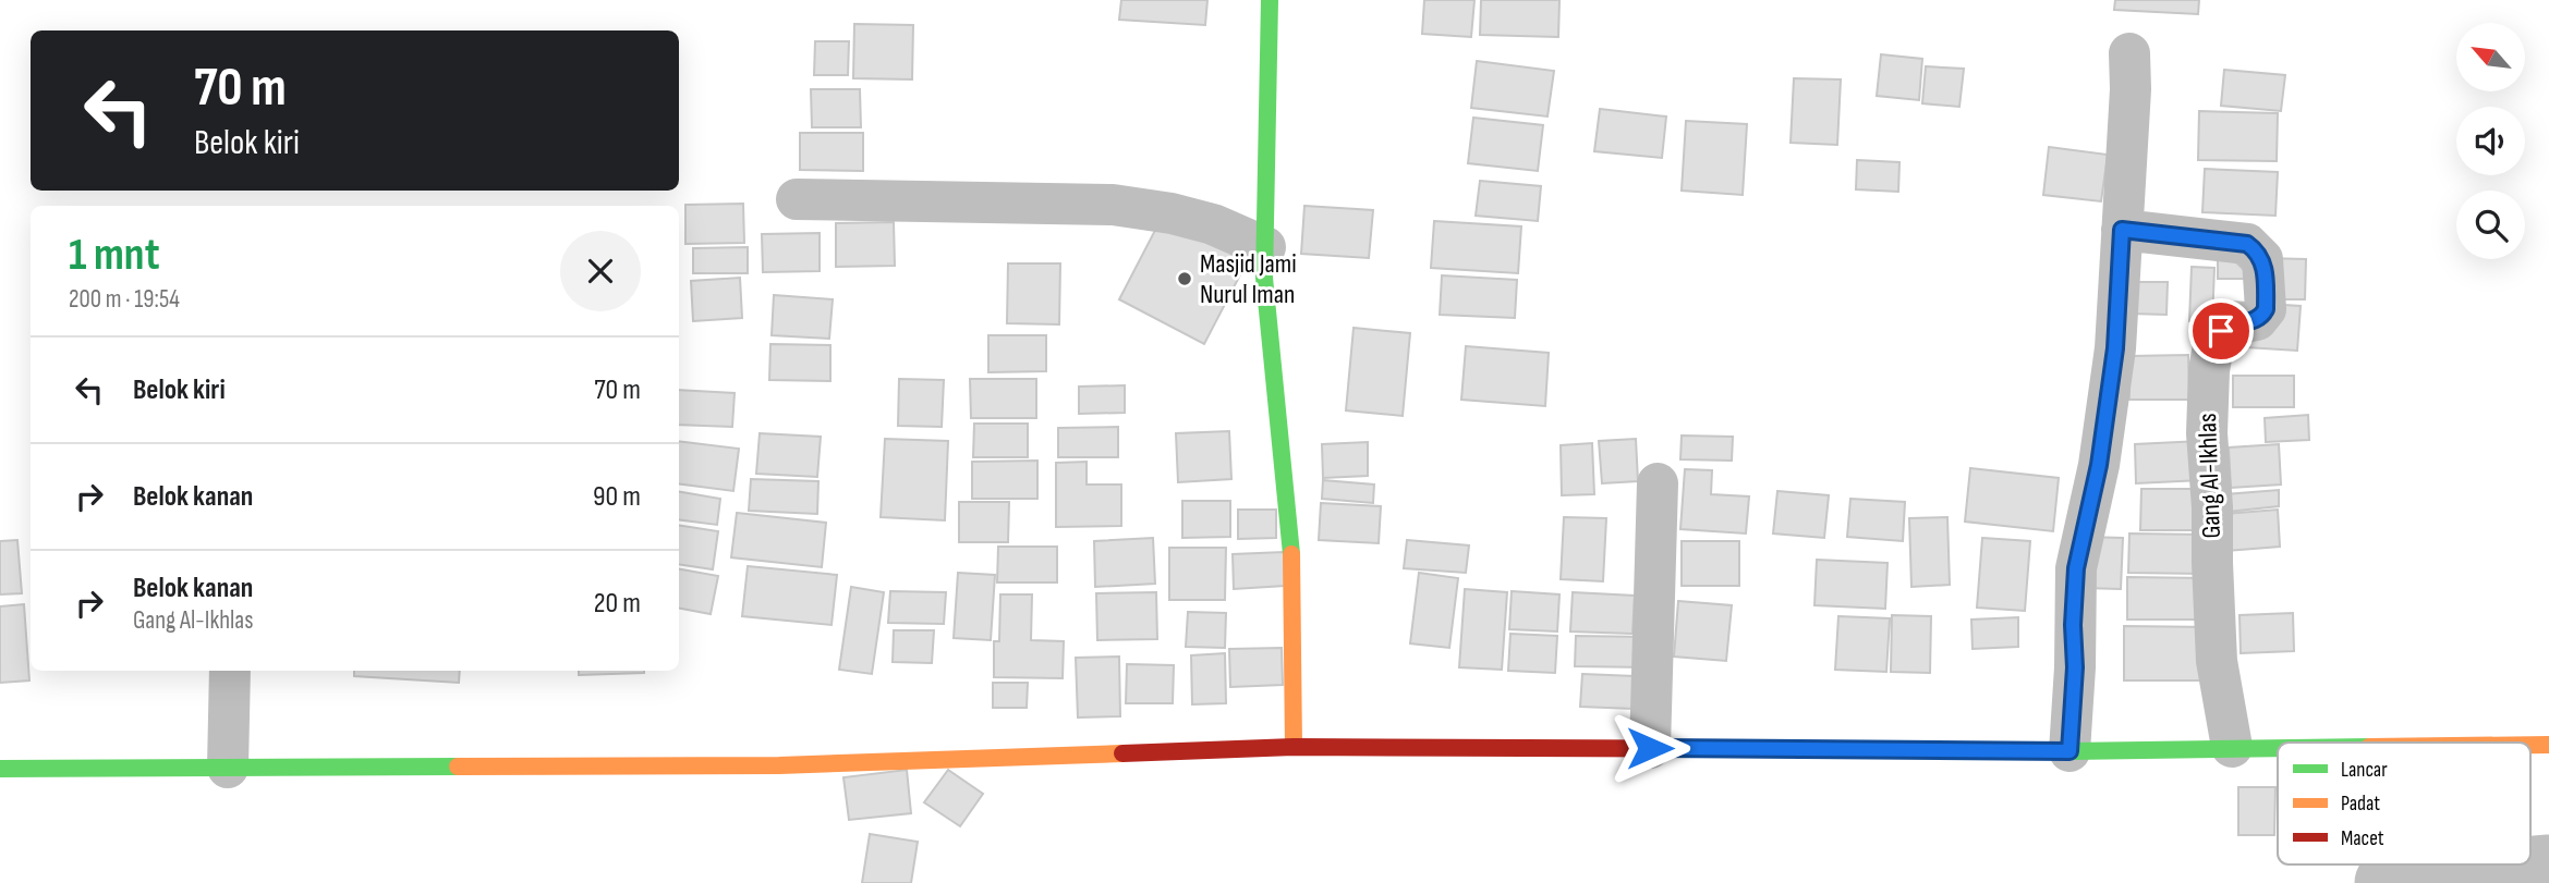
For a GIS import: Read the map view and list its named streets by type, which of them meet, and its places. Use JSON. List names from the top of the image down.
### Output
{
  "streets": {
    "street": ["Gang Al-Ikhlas"]
  },
  "places": ["Masjid Jami Nurul Iman"],
  "legend": ["Lancar", "Padat", "Macet"],
  "north": "top left",
  "page": {
    "turn": ["70 m", "Belok kiri"],
    "heading": ["1 mnt", "200 m · 19:54"],
    "list": [
      {
        "name": "Belok kiri",
        "value": "70 m"
      },
      {
        "name": "Belok kanan",
        "value": "90 m"
      },
      {
        "name": "Belok kanan",
        "note": "Gang Al-Ikhlas",
        "value": "20 m"
      }
    ]
  }
}
